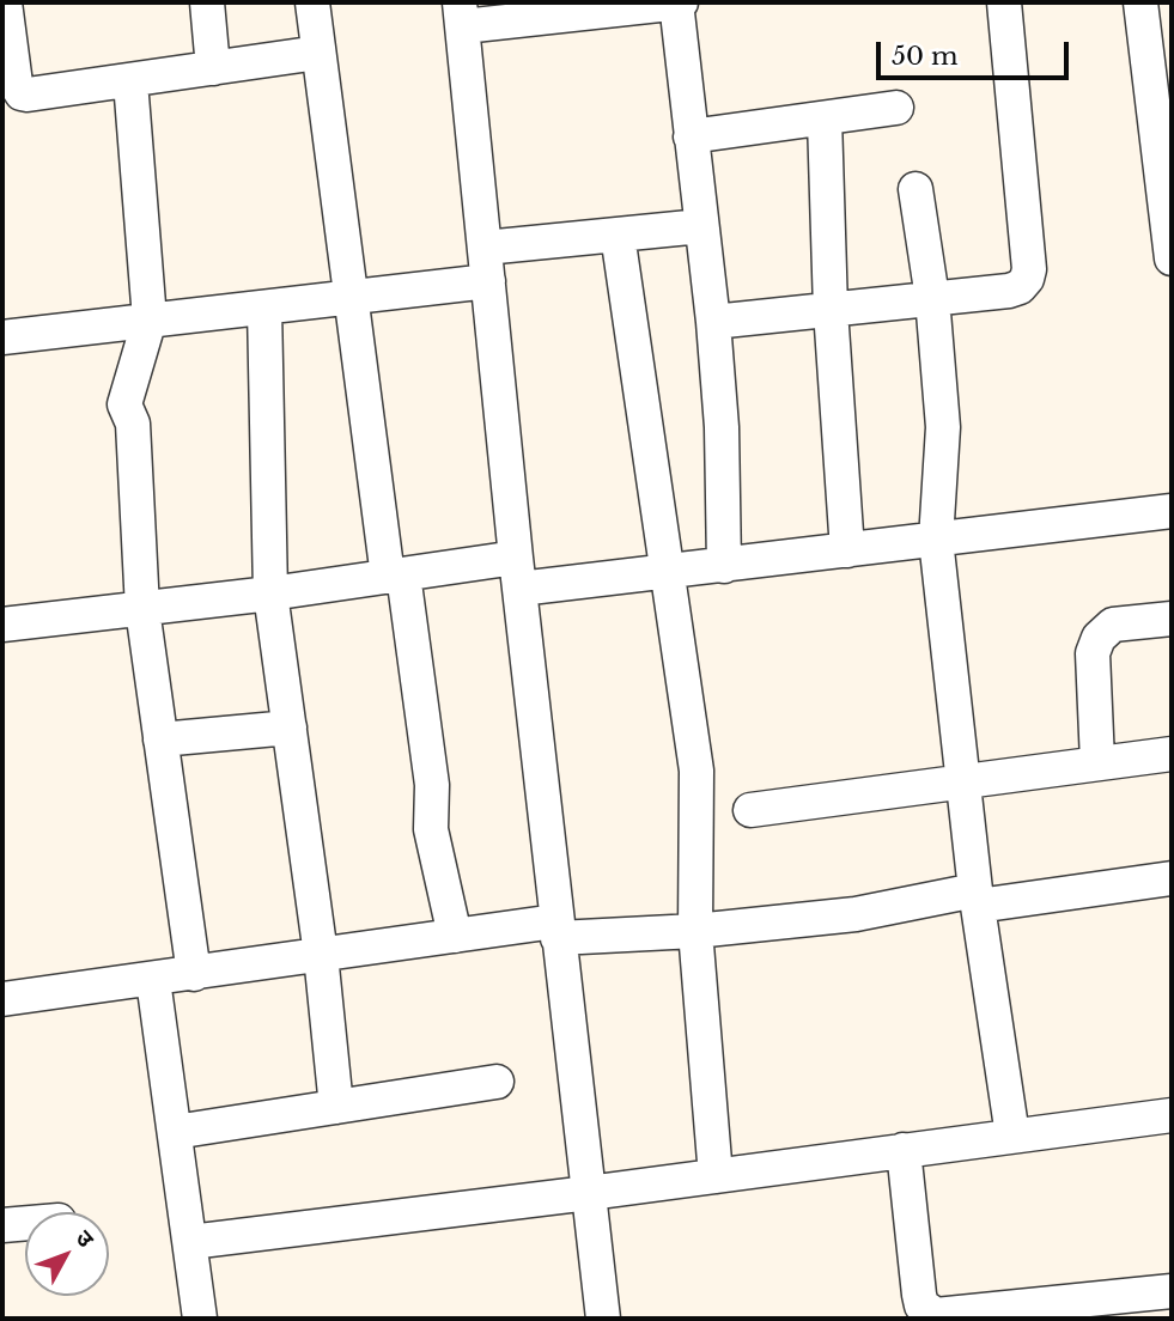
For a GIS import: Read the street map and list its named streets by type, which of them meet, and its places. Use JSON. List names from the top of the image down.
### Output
{
  "scale_bar": "50 m",
  "north": "top right"
}
